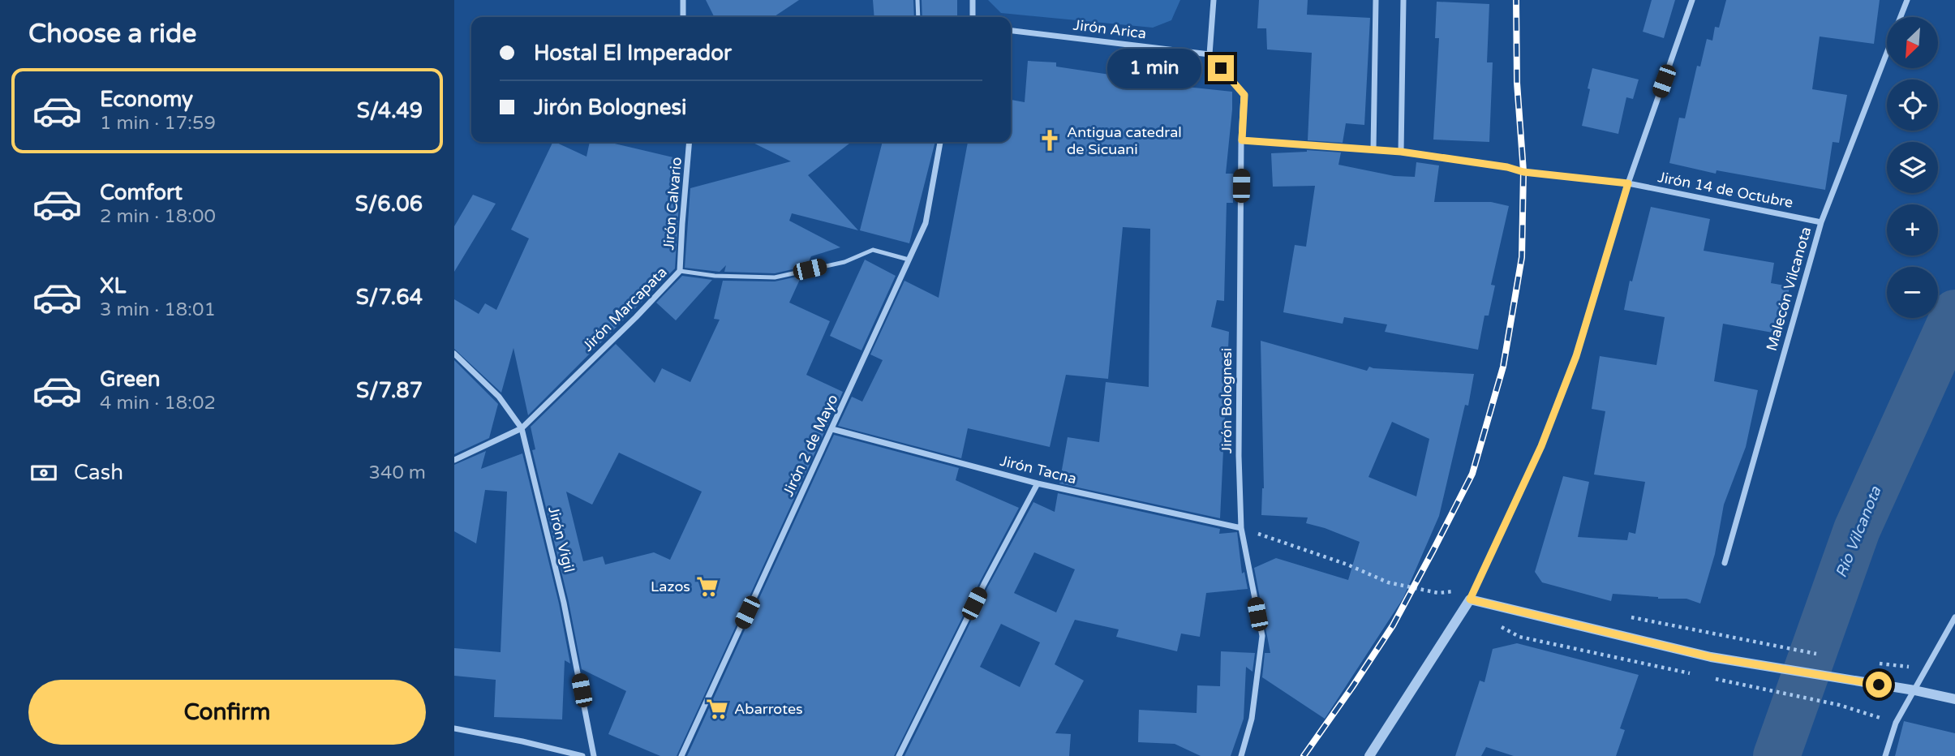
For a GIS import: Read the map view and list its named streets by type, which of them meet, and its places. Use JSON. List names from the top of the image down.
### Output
{
  "streets": {
    "street": [
      "Jirón Arica",
      "Jirón 14 de Octubre",
      "Jirón Calvario",
      "Malecón Vilcanota",
      "Jirón Marcapata",
      "Jirón Bolognesi",
      "Jirón 2 de Mayo",
      "Jirón Tacna",
      "Jirón Vigil"
    ]
  },
  "crossings": [
    ["Jirón Arica", "Jirón Bolognesi"],
    ["Jirón 14 de Octubre", "Malecón Vilcanota"],
    ["Jirón Calvario", "Jirón Marcapata"],
    ["Jirón Marcapata", "Jirón 2 de Mayo"],
    ["Jirón Marcapata", "Jirón Vigil"],
    ["Jirón Bolognesi", "Jirón Tacna"],
    ["Jirón 2 de Mayo", "Jirón Tacna"]
  ],
  "water": ["Río Vilcanota"],
  "places": {
    "church": ["Antigua catedral de Sicuani"],
    "supermarket": ["Lazos", "Abarrotes"]
  },
  "north": "bottom left",
  "page": {
    "heading": "Choose a ride",
    "map_buttons": ["+", "−"],
    "banner": ["Hostal El Imperador", "Jirón Bolognesi"],
    "bubble": "1 min",
    "list": [
      {
        "name": "Economy",
        "note": "1 min · 17:59",
        "value": "S/4.49"
      },
      {
        "name": "Comfort",
        "note": "2 min · 18:00",
        "value": "S/6.06"
      },
      {
        "name": "XL",
        "note": "3 min · 18:01",
        "value": "S/7.64"
      },
      {
        "name": "Green",
        "note": "4 min · 18:02",
        "value": "S/7.87"
      }
    ],
    "pay": ["Cash", "340 m"],
    "buttons": "Confirm"
  }
}
